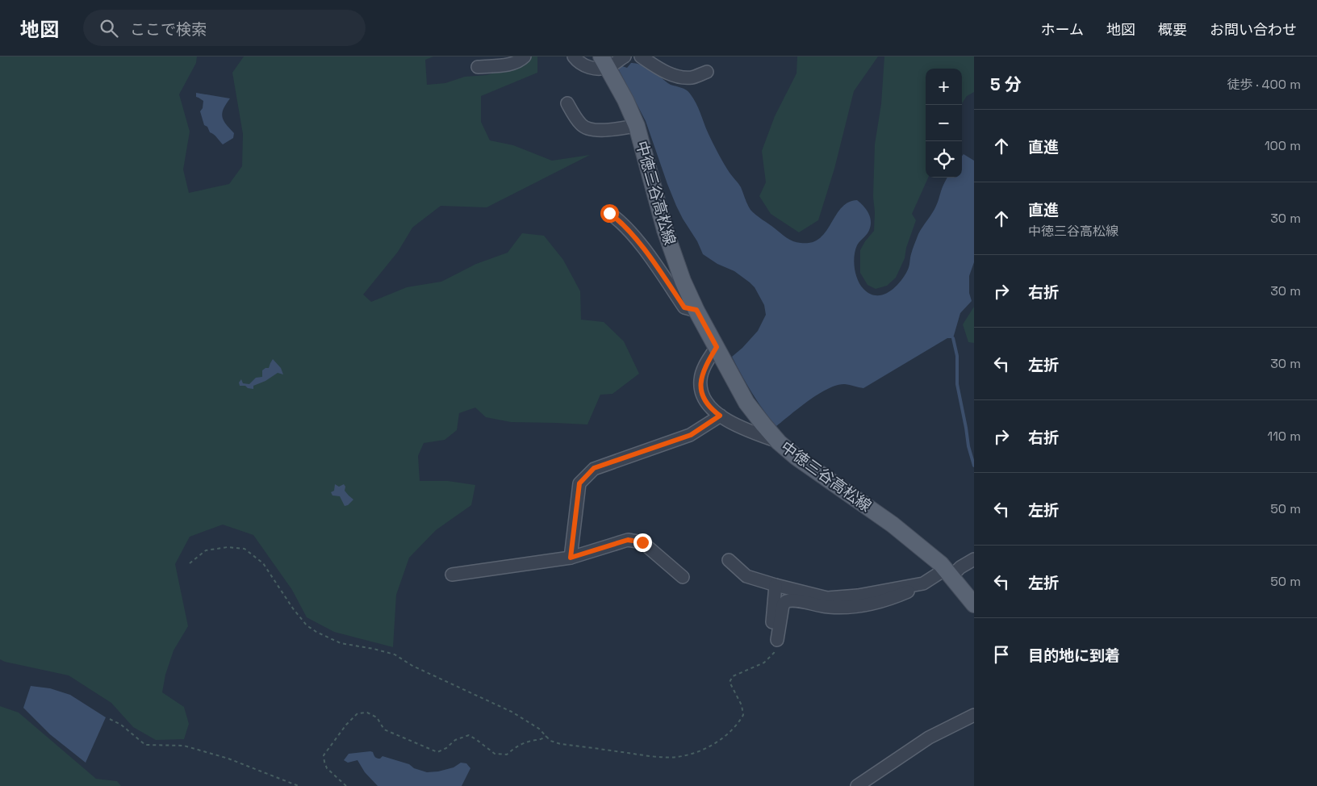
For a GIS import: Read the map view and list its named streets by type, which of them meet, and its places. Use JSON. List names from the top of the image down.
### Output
{
  "streets": {
    "main road": ["中徳三谷高松線"]
  },
  "page": {
    "header": "地図",
    "search": "ここで検索",
    "nav": [
      "ホーム",
      "地図",
      "概要",
      "お問い合わせ"
    ],
    "heading": ["5 分", "徒歩 · 400 m"],
    "map_buttons": ["+", "−"],
    "list": [
      ["直進", "100 m"],
      ["直進", "中徳三谷高松線", "30 m"],
      ["右折", "30 m"],
      ["左折", "30 m"],
      ["右折", "110 m"],
      ["左折", "50 m"],
      ["左折", "50 m"],
      "目的地に到着"
    ]
  }
}
